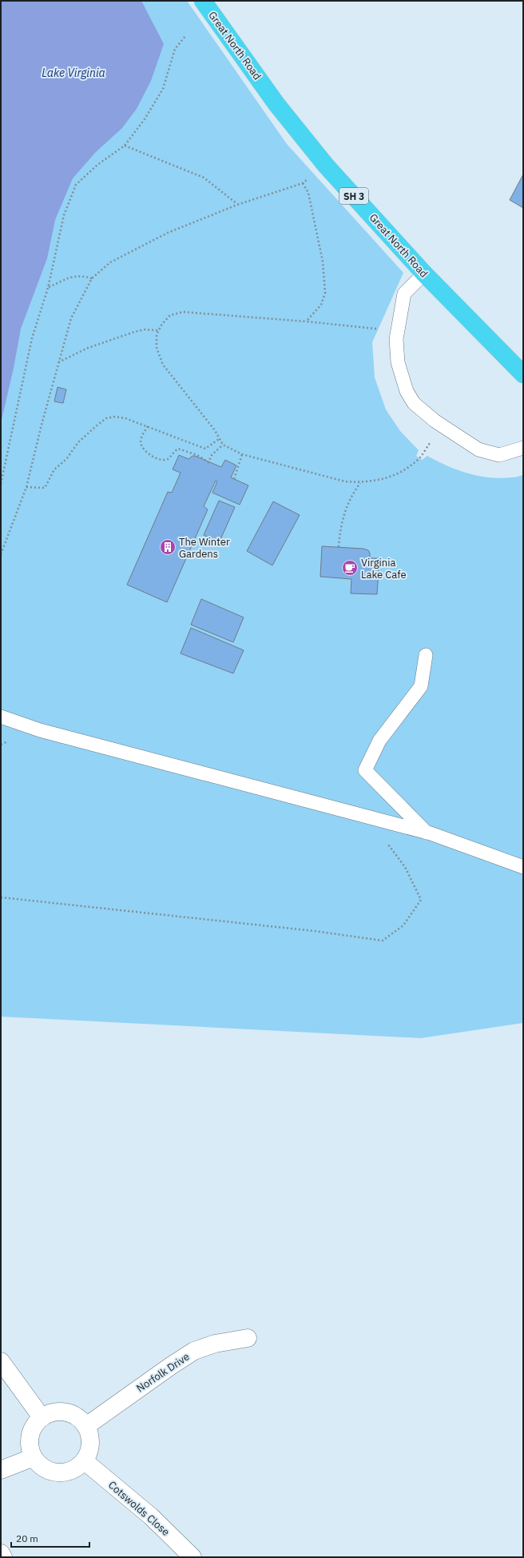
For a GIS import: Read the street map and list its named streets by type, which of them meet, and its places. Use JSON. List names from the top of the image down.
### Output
{
  "streets": {
    "highway": ["Great North Road", "SH 3"],
    "street": ["Norfolk Drive", "Cotswolds Close"]
  },
  "crossings": [
    ["Norfolk Drive", "Cotswolds Close"]
  ],
  "water": ["Lake Virginia"],
  "places": {
    "building": ["The Winter Gardens"],
    "cafe": ["Virginia Lake Cafe"]
  },
  "scale_bar": "20 m"
}
